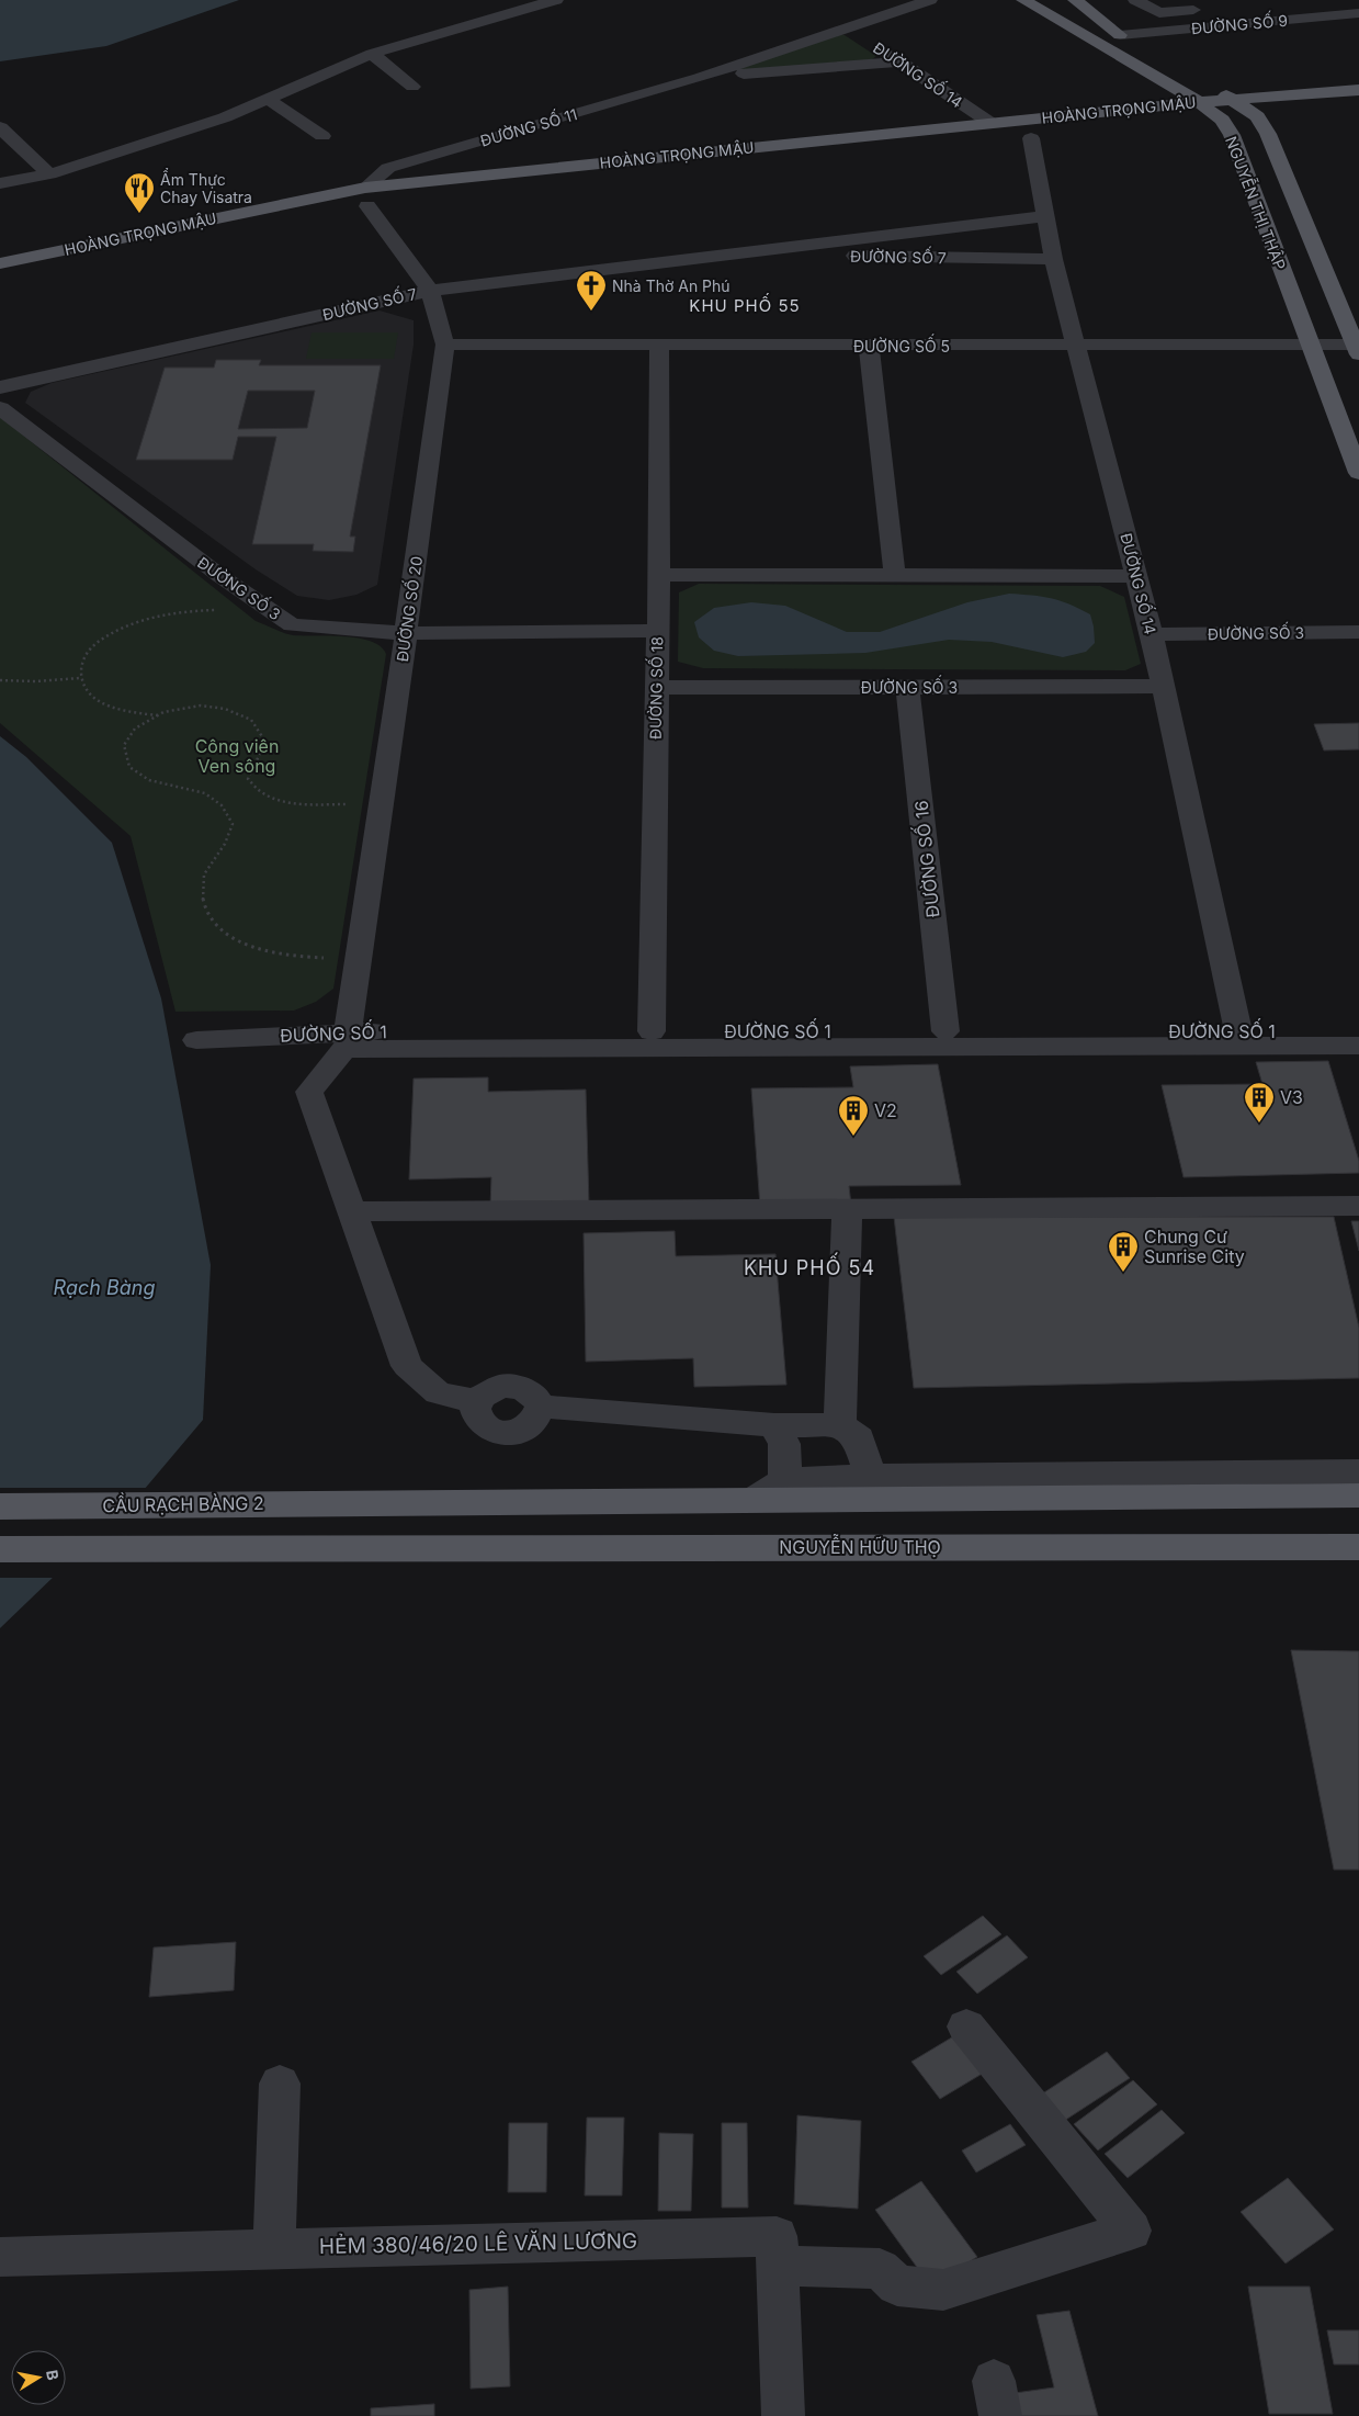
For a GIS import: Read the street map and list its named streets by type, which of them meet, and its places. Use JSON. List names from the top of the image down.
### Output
{
  "streets": {
    "main road": [
      "HOÀNG TRỌNG MẬU",
      "NGUYỄN THỊ THẬP",
      "CẦU RẠCH BÀNG 2",
      "NGUYỄN HỮU THỌ"
    ],
    "street": [
      "ĐƯỜNG SỐ 9",
      "ĐƯỜNG SỐ 14",
      "ĐƯỜNG SỐ 11",
      "ĐƯỜNG SỐ 7",
      "ĐƯỜNG SỐ 5",
      "ĐƯỜNG SỐ 3",
      "ĐƯỜNG SỐ 20",
      "ĐƯỜNG SỐ 18",
      "ĐƯỜNG SỐ 16",
      "ĐƯỜNG SỐ 1",
      "HẺM 380/46/20 LÊ VĂN LƯƠNG"
    ]
  },
  "crossings": [
    ["ĐƯỜNG SỐ 14", "HOÀNG TRỌNG MẬU"],
    ["ĐƯỜNG SỐ 14", "ĐƯỜNG SỐ 11"],
    ["ĐƯỜNG SỐ 14", "ĐƯỜNG SỐ 7"],
    ["ĐƯỜNG SỐ 14", "ĐƯỜNG SỐ 5"],
    ["ĐƯỜNG SỐ 14", "ĐƯỜNG SỐ 3"],
    ["ĐƯỜNG SỐ 14", "ĐƯỜNG SỐ 1"],
    ["HOÀNG TRỌNG MẬU", "ĐƯỜNG SỐ 11"],
    ["HOÀNG TRỌNG MẬU", "NGUYỄN THỊ THẬP"],
    ["NGUYỄN THỊ THẬP", "ĐƯỜNG SỐ 5"],
    ["ĐƯỜNG SỐ 7", "ĐƯỜNG SỐ 20"],
    ["ĐƯỜNG SỐ 5", "ĐƯỜNG SỐ 20"],
    ["ĐƯỜNG SỐ 5", "ĐƯỜNG SỐ 18"],
    ["ĐƯỜNG SỐ 3", "ĐƯỜNG SỐ 20"],
    ["ĐƯỜNG SỐ 3", "ĐƯỜNG SỐ 18"],
    ["ĐƯỜNG SỐ 3", "ĐƯỜNG SỐ 16"],
    ["ĐƯỜNG SỐ 20", "ĐƯỜNG SỐ 1"],
    ["ĐƯỜNG SỐ 18", "ĐƯỜNG SỐ 1"],
    ["ĐƯỜNG SỐ 16", "ĐƯỜNG SỐ 1"]
  ],
  "districts": ["KHU PHỐ 55", "KHU PHỐ 54"],
  "water": ["Rạch Bàng"],
  "parks": ["Công viên Ven sông"],
  "places": {
    "restaurant": ["Ẩm Thực Chay Visatra"],
    "church": ["Nhà Thờ An Phú"],
    "building": ["V3", "V2", "Chung Cư Sunrise City"]
  },
  "north": "right"
}
